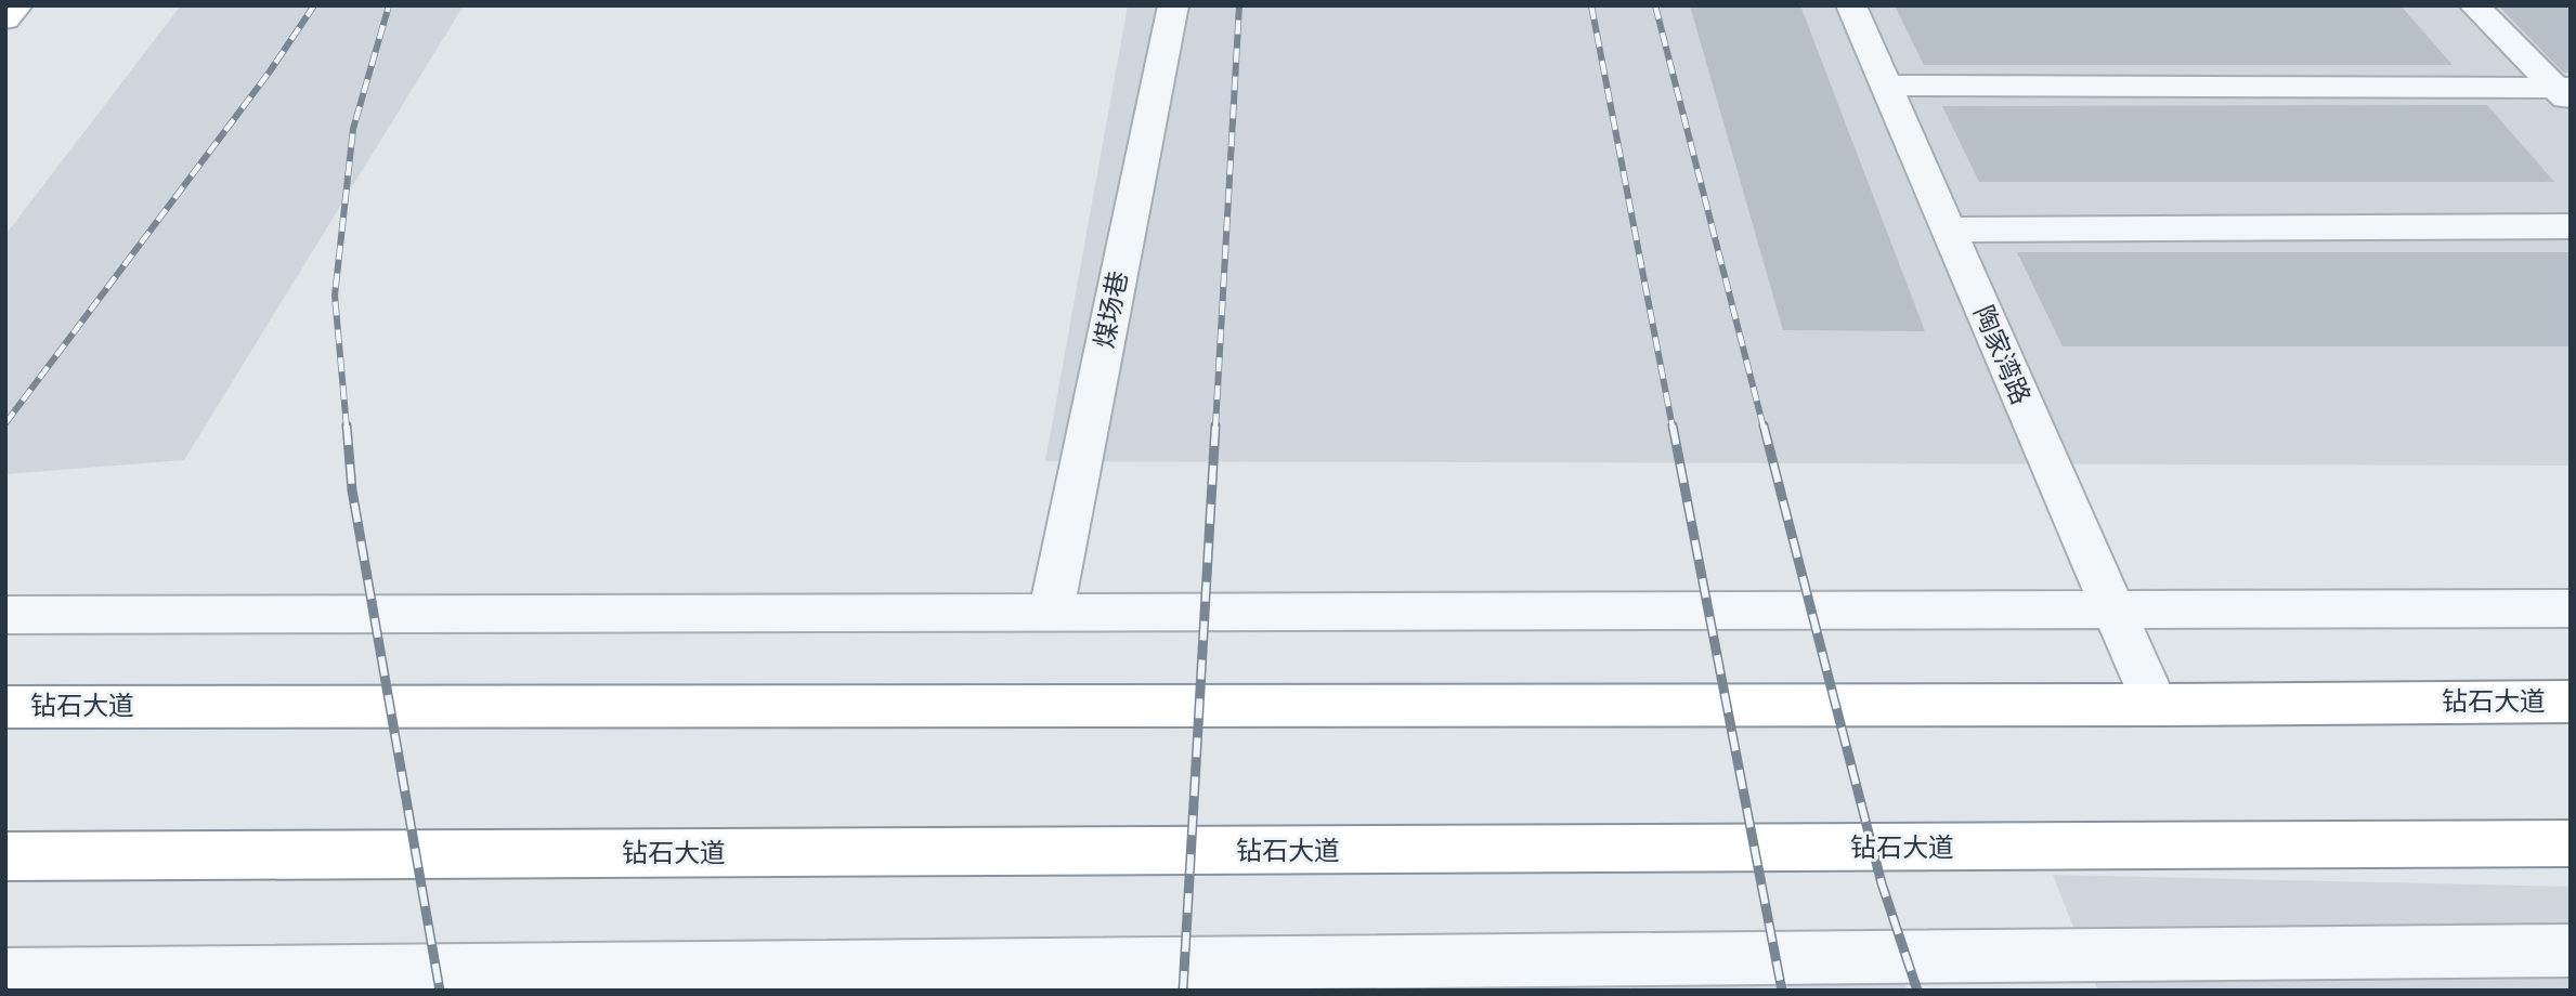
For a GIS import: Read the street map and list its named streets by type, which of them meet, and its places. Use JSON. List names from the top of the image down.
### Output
{
  "streets": {
    "main road": ["钻石大道"],
    "street": ["煤场巷", "陶家湾路"]
  },
  "crossings": [
    ["陶家湾路", "钻石大道"]
  ]
}
